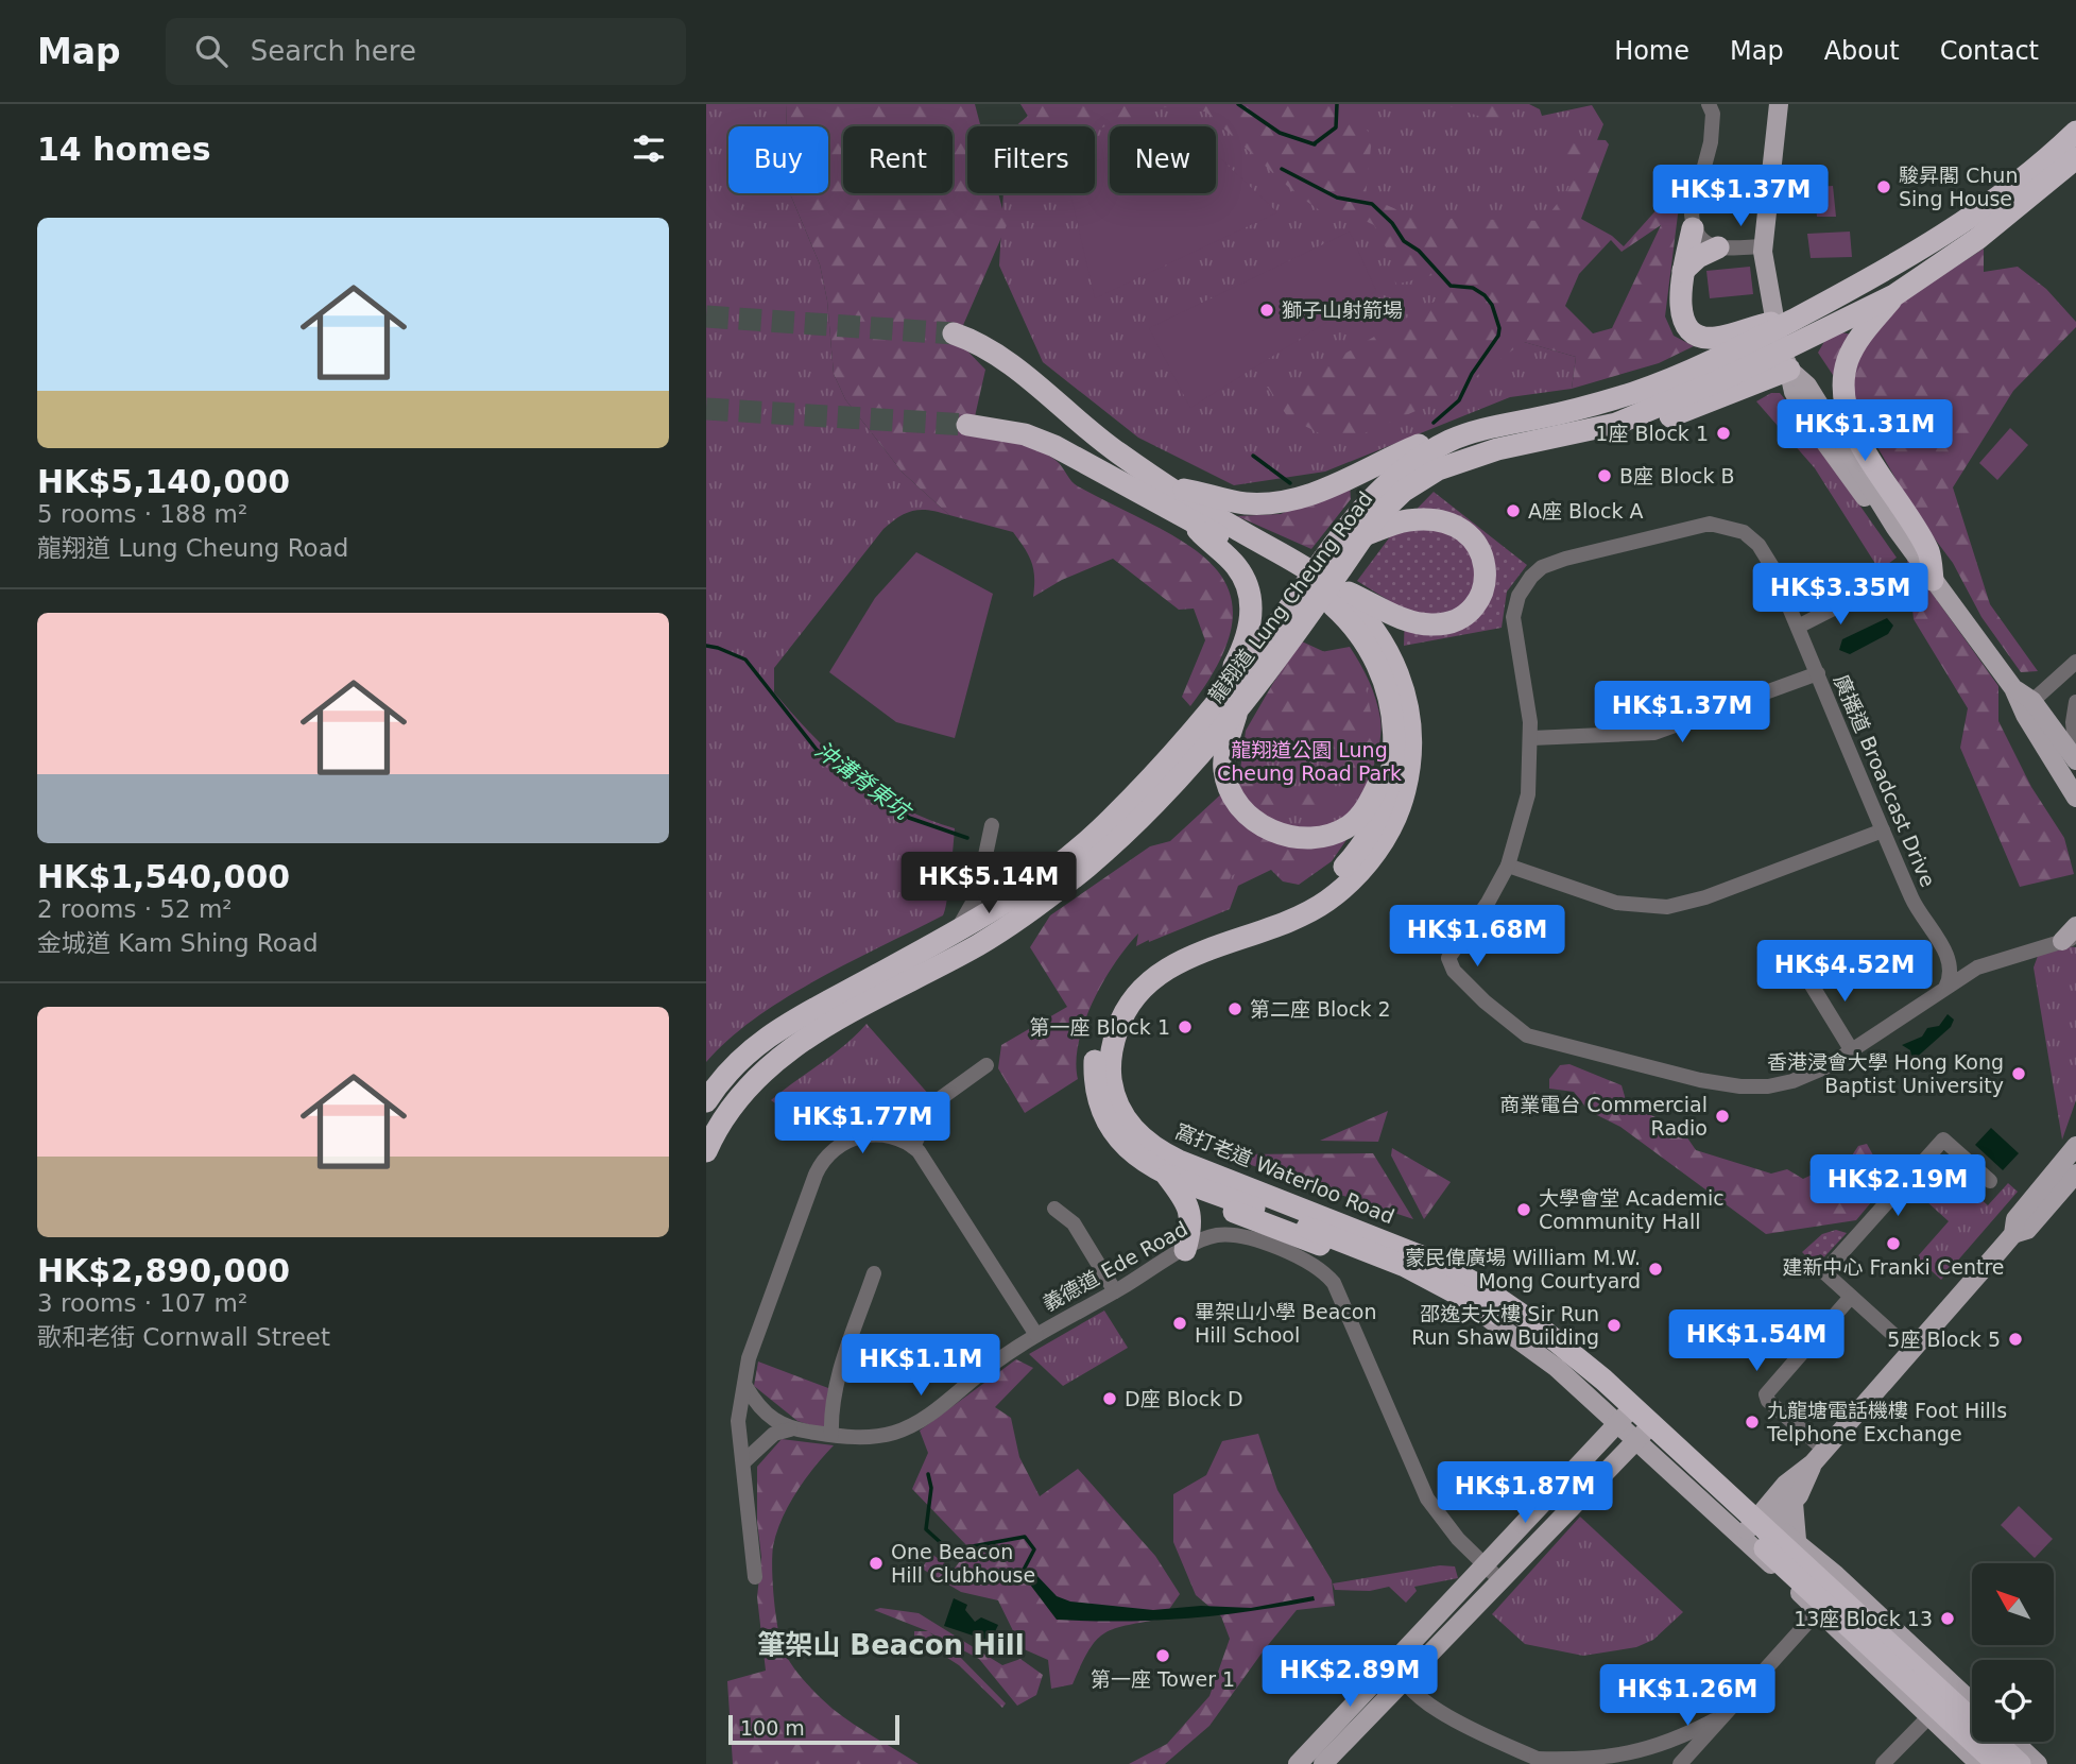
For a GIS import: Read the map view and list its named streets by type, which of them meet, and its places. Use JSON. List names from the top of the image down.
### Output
{
  "streets": {
    "highway": ["龍翔道 Lung Cheung Road", "窩打老道 Waterloo Road"],
    "street": ["廣播道 Broadcast Drive", "義德道 Ede Road"]
  },
  "crossings": [
    ["龍翔道 Lung Cheung Road", "窩打老道 Waterloo Road"]
  ],
  "districts": ["筆架山 Beacon Hill"],
  "water": ["沖溝脊東坑"],
  "parks": ["龍翔道公園 Lung Cheung Road Park"],
  "places": [
    "駿昇閣 Chun Sing House",
    "獅子山射箭場",
    "1座 Block 1",
    "B座 Block B",
    "A座 Block A",
    "第二座 Block 2",
    "第一座 Block 1",
    "香港浸會大學 Hong Kong Baptist University",
    "商業電台 Commercial Radio",
    "大學會堂 Academic Community Hall",
    "建新中心 Franki Centre",
    "蒙民偉廣場 William M.W. Mong Courtyard",
    "畢架山小學 Beacon Hill School",
    "邵逸夫大樓 Sir Run Run Shaw Building",
    "5座 Block 5",
    "D座 Block D",
    "九龍塘電話機樓 Foot Hills Telphone Exchange",
    "One Beacon Hill Clubhouse",
    "13座 Block 13",
    "第一座 Tower 1"
  ],
  "scale_bar": "100 m",
  "north": "top left",
  "page": {
    "header": "Map",
    "search": "Search here",
    "nav": [
      "Home",
      "Map",
      "About",
      "Contact"
    ],
    "heading": "14 homes",
    "chip": [
      "Buy",
      "Rent",
      "Filters",
      "New"
    ],
    "price": [
      "HK$1.37M",
      "HK$1.31M",
      "HK$3.35M",
      "HK$1.37M",
      "HK$5.14M",
      "HK$1.68M",
      "HK$4.52M",
      "HK$1.77M",
      "HK$2.19M",
      "HK$1.54M",
      "HK$1.1M",
      "HK$1.87M",
      "HK$2.89M",
      "HK$1.26M"
    ],
    "list": [
      {
        "name": "HK$5,140,000",
        "note": "5 rooms · 188 m² · 龍翔道 Lung Cheung Road"
      },
      {
        "name": "HK$1,540,000",
        "note": "2 rooms · 52 m² · 金城道 Kam Shing Road"
      },
      {
        "name": "HK$2,890,000",
        "note": "3 rooms · 107 m² · 歌和老街 Cornwall Street"
      }
    ],
    "scale": "100 m"
  }
}
